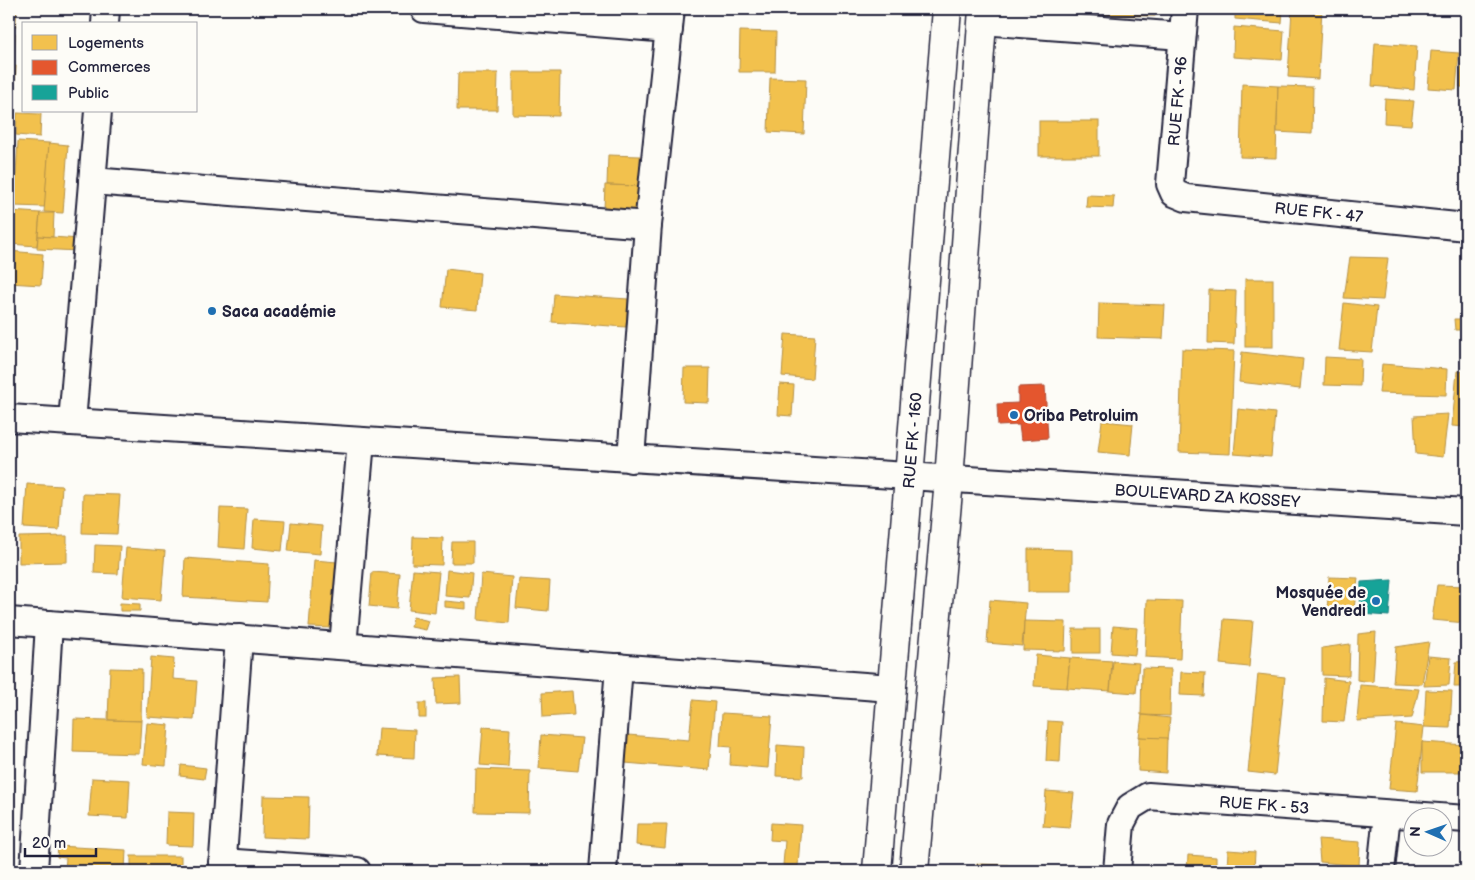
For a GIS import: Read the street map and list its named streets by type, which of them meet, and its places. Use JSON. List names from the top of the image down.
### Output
{
  "streets": {
    "main road": ["RUE FK - 160"],
    "street": [
      "RUE FK - 96",
      "RUE FK - 47",
      "BOULEVARD ZA KOSSEY",
      "RUE FK - 53"
    ]
  },
  "crossings": [
    ["RUE FK - 96", "RUE FK - 47"],
    ["RUE FK - 160", "BOULEVARD ZA KOSSEY"]
  ],
  "places": ["Saca académie", "Oriba Petroluim", "Mosquée de Vendredi"],
  "legend": ["Logements", "Commerces", "Public"],
  "scale_bar": "20 m",
  "north": "left"
}
